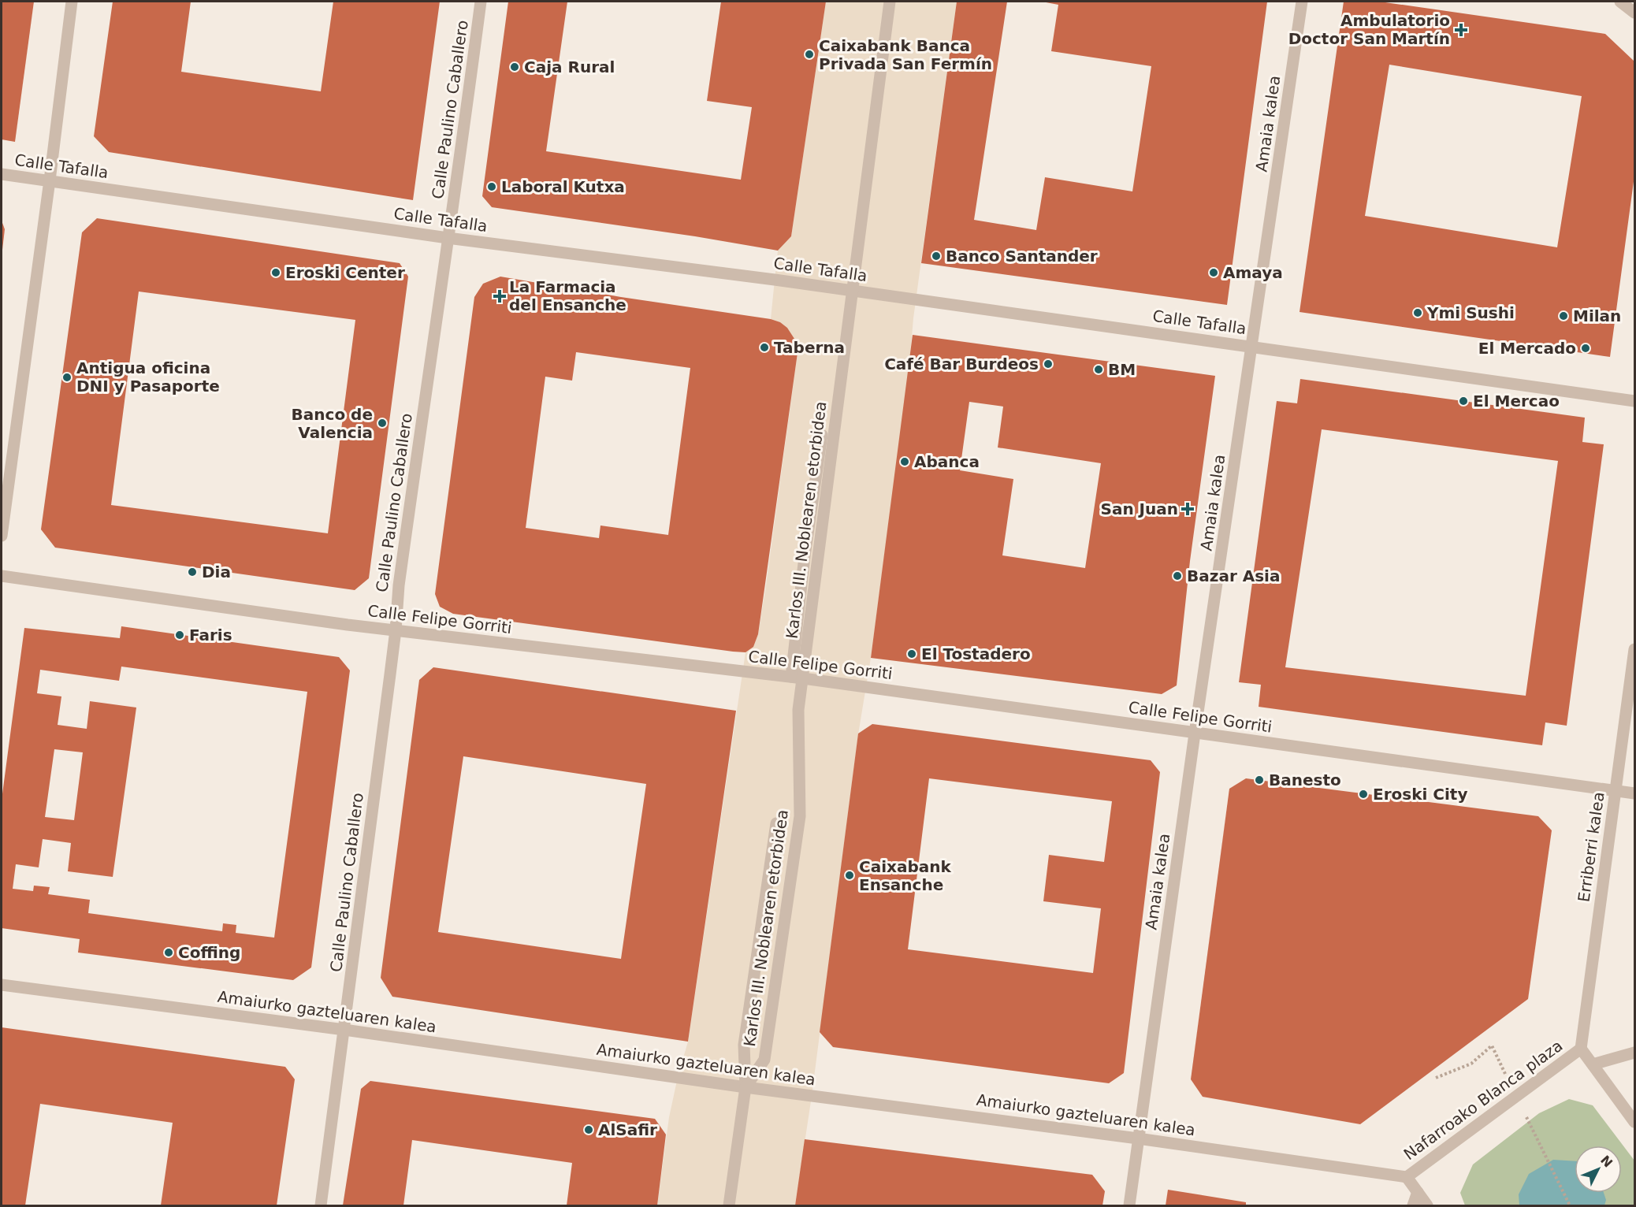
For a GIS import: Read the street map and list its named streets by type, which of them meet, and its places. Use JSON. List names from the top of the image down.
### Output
{
  "streets": {
    "street": [
      "Calle Paulino Caballero",
      "Amaia kalea",
      "Calle Tafalla",
      "Karlos III. Noblearen etorbidea",
      "Calle Felipe Gorriti",
      "Erriberri kalea",
      "Amaiurko gazteluaren kalea",
      "Nafarroako Blanca plaza"
    ]
  },
  "crossings": [
    ["Calle Paulino Caballero", "Calle Tafalla"],
    ["Calle Paulino Caballero", "Calle Felipe Gorriti"],
    ["Calle Paulino Caballero", "Amaiurko gazteluaren kalea"],
    ["Amaia kalea", "Calle Tafalla"],
    ["Amaia kalea", "Calle Felipe Gorriti"],
    ["Amaia kalea", "Amaiurko gazteluaren kalea"],
    ["Calle Tafalla", "Karlos III. Noblearen etorbidea"],
    ["Karlos III. Noblearen etorbidea", "Calle Felipe Gorriti"],
    ["Karlos III. Noblearen etorbidea", "Amaiurko gazteluaren kalea"],
    ["Calle Felipe Gorriti", "Erriberri kalea"],
    ["Erriberri kalea", "Nafarroako Blanca plaza"],
    ["Amaiurko gazteluaren kalea", "Nafarroako Blanca plaza"]
  ],
  "places": {
    "health": ["Ambulatorio Doctor San Martín", "La Farmacia del Ensanche", "San Juan"],
    "other": [
      "Caixabank Banca Privada San Fermín",
      "Caja Rural",
      "Laboral Kutxa",
      "Banco Santander",
      "Eroski Center",
      "Amaya",
      "Ymi Sushi",
      "Milan",
      "Taberna",
      "El Mercado",
      "Café Bar Burdeos",
      "BM",
      "Antigua oficina DNI y Pasaporte",
      "El Mercao",
      "Banco de Valencia",
      "Abanca",
      "Dia",
      "Bazar Asia",
      "Faris",
      "El Tostadero",
      "Banesto",
      "Eroski City",
      "Caixabank Ensanche",
      "Coffing",
      "AlSafir"
    ]
  },
  "north": "top right"
}
